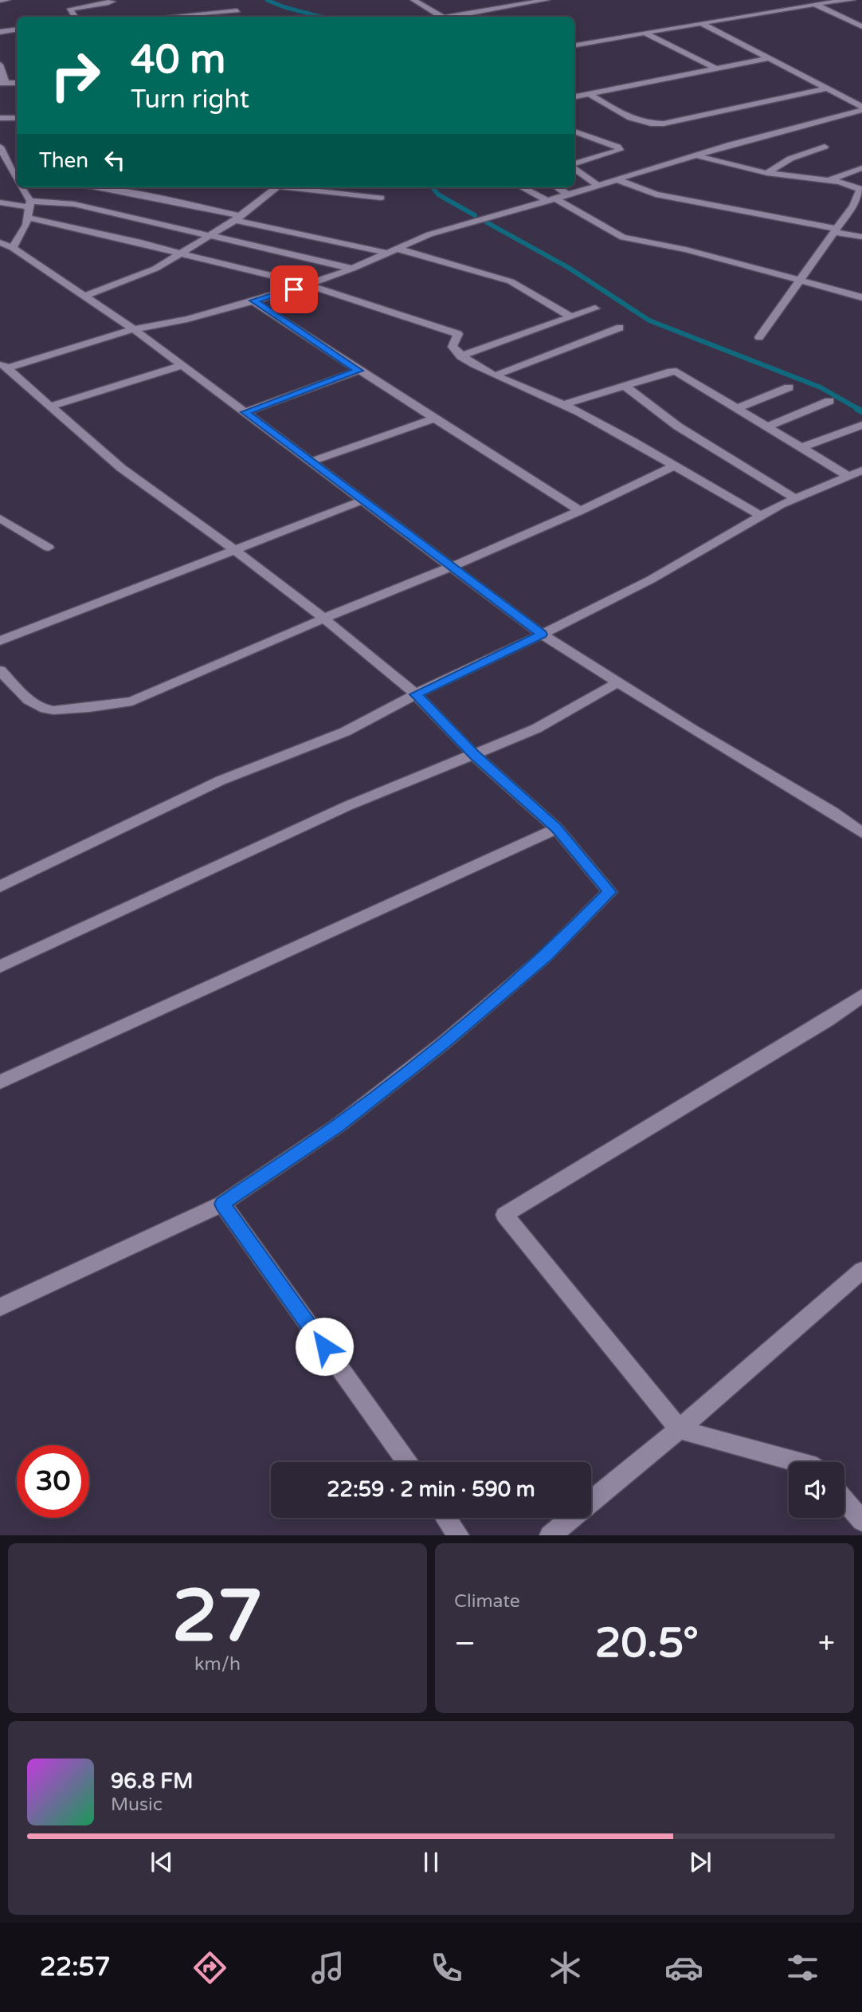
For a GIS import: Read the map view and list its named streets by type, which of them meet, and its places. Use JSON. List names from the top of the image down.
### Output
{
  "page": {
    "turn": ["40 m", "Turn right"],
    "then": "Then",
    "limit": "30",
    "trip": "22:59 · 2 min · 590 m",
    "tile": [
      ["27", "km/h"],
      "Climate"
    ],
    "heat": ["−", "20.5°", "+"],
    "song": ["96.8 FM", "Music"],
    "tabs": "22:57"
  }
}
